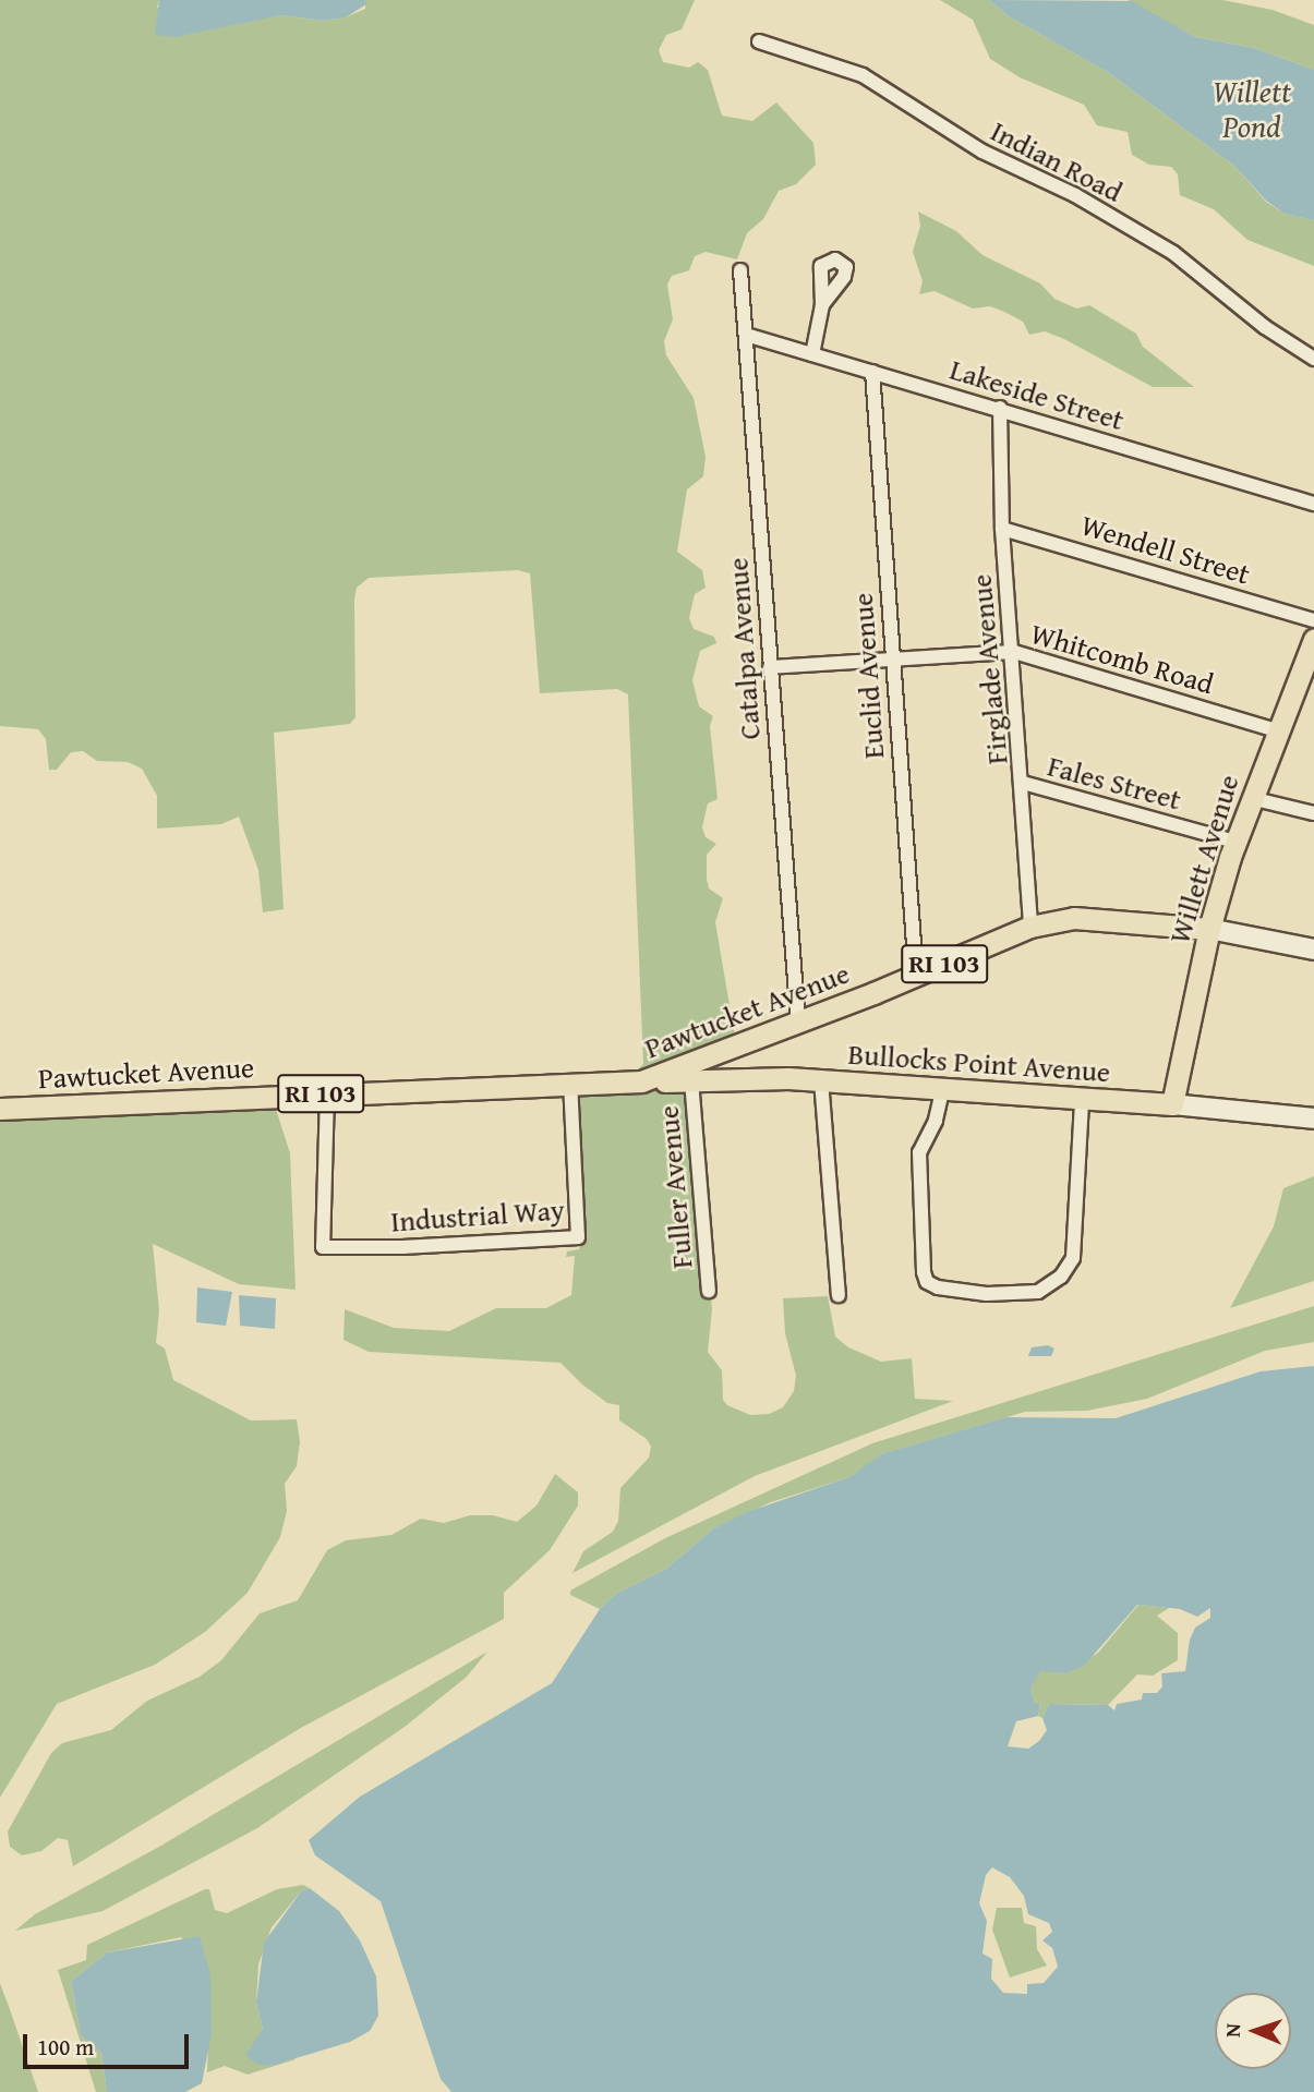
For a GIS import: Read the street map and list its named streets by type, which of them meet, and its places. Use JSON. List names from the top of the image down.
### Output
{
  "streets": {
    "main road": [
      "Willett Avenue",
      "RI 103",
      "Pawtucket Avenue",
      "Bullocks Point Avenue"
    ],
    "street": [
      "Indian Road",
      "Lakeside Street",
      "Wendell Street",
      "Catalpa Avenue",
      "Whitcomb Road",
      "Firglade Avenue",
      "Euclid Avenue",
      "Fales Street",
      "Fuller Avenue",
      "Industrial Way"
    ]
  },
  "crossings": [
    ["Lakeside Street", "Catalpa Avenue"],
    ["Lakeside Street", "Firglade Avenue"],
    ["Lakeside Street", "Euclid Avenue"],
    ["Wendell Street", "Firglade Avenue"],
    ["Catalpa Avenue", "Whitcomb Road"],
    ["Catalpa Avenue", "Pawtucket Avenue"],
    ["Whitcomb Road", "Firglade Avenue"],
    ["Whitcomb Road", "Euclid Avenue"],
    ["Whitcomb Road", "Willett Avenue"],
    ["Firglade Avenue", "Fales Street"],
    ["Firglade Avenue", "Pawtucket Avenue"],
    ["Euclid Avenue", "Pawtucket Avenue"],
    ["Fales Street", "Willett Avenue"],
    ["Willett Avenue", "Pawtucket Avenue"],
    ["Willett Avenue", "Bullocks Point Avenue"],
    ["Pawtucket Avenue", "Bullocks Point Avenue"],
    ["Pawtucket Avenue", "Fuller Avenue"],
    ["Pawtucket Avenue", "Industrial Way"],
    ["Bullocks Point Avenue", "Fuller Avenue"]
  ],
  "water": ["Willett Pond"],
  "scale_bar": "100 m",
  "north": "left"
}
